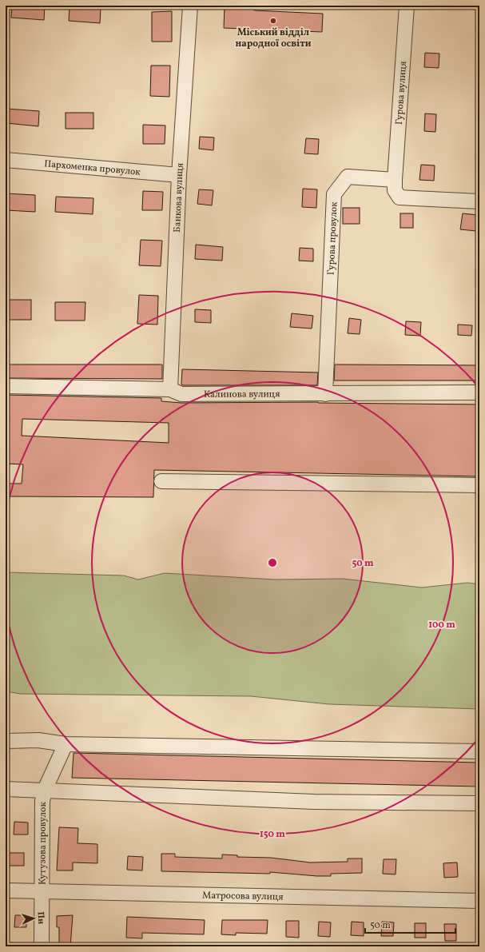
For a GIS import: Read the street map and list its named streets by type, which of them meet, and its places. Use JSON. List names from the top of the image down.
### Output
{
  "streets": {
    "street": [
      "Гурова вулиця",
      "Пархоменка провулок",
      "Банкова вулиця",
      "Гурова провулок",
      "Калинова вулиця",
      "Кутузова провулок",
      "Матросова вулиця"
    ]
  },
  "crossings": [
    ["Гурова вулиця", "Гурова провулок"],
    ["Пархоменка провулок", "Банкова вулиця"],
    ["Банкова вулиця", "Калинова вулиця"],
    ["Гурова провулок", "Калинова вулиця"],
    ["Кутузова провулок", "Матросова вулиця"]
  ],
  "places": ["Міський відділ народної освіти"],
  "scale_bar": "50 m",
  "north": "right",
  "rings": ["50 m", "100 m", "150 m"]
}
